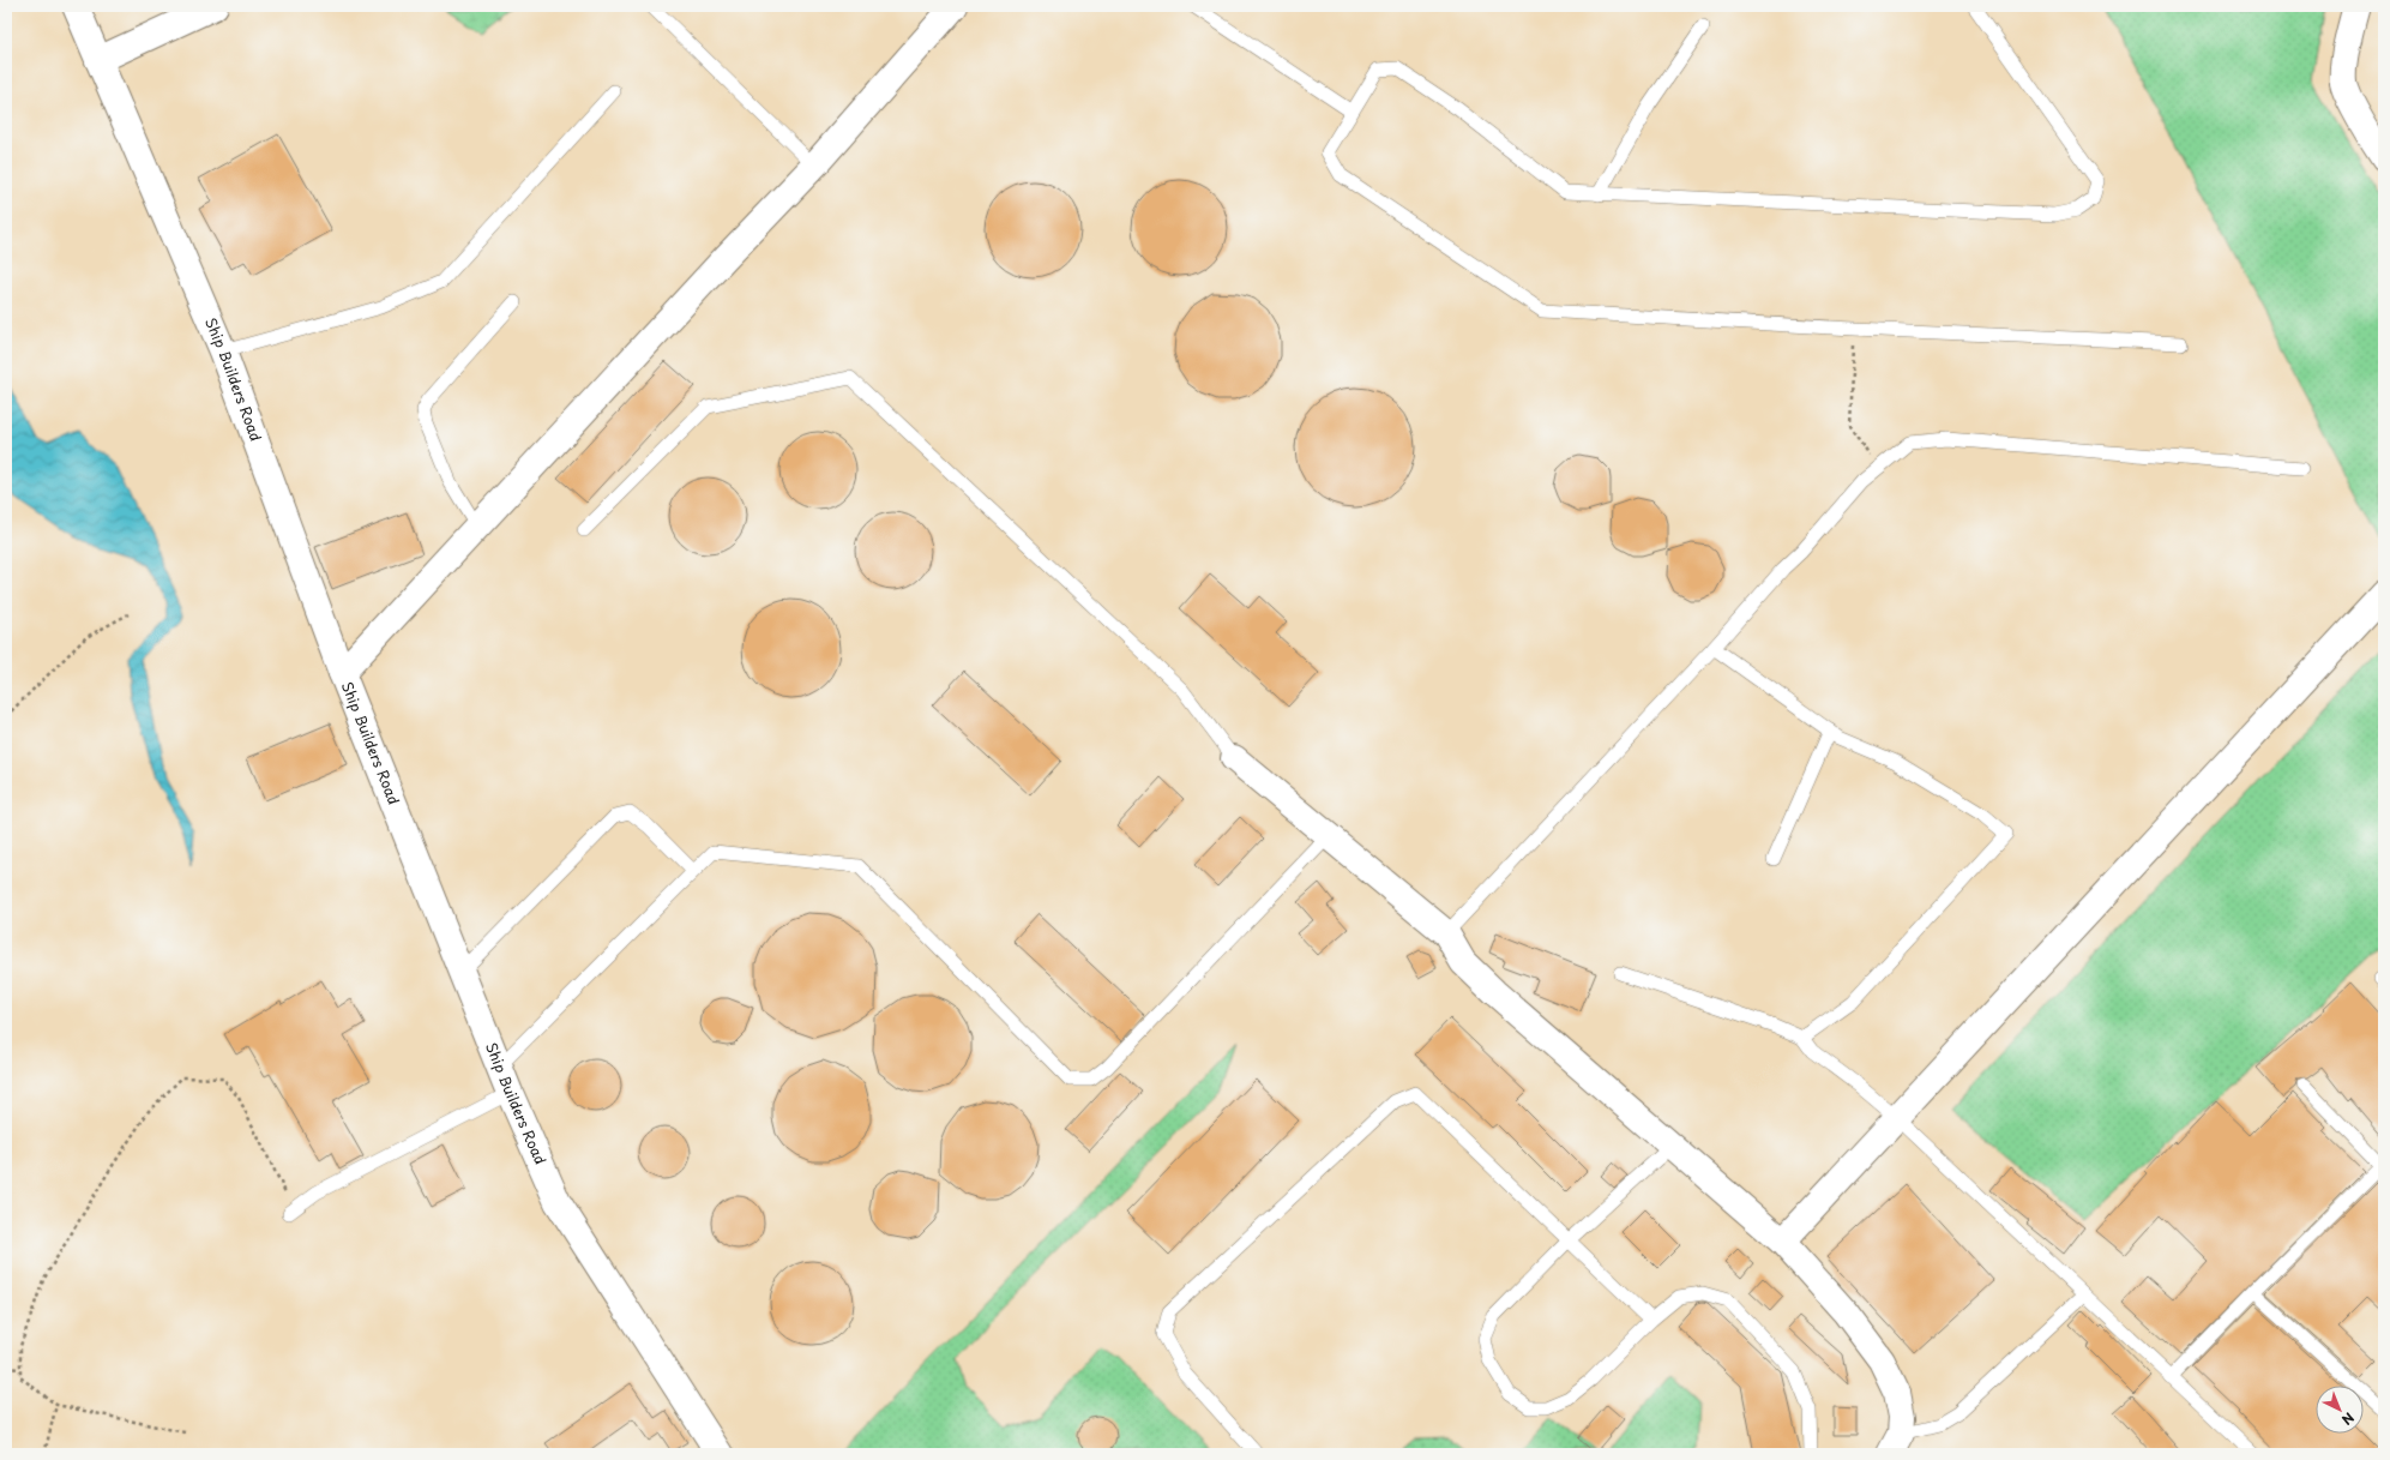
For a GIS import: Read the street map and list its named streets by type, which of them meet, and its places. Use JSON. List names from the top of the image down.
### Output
{
  "streets": {
    "street": ["Ship Builders Road"]
  },
  "north": "bottom right"
}
